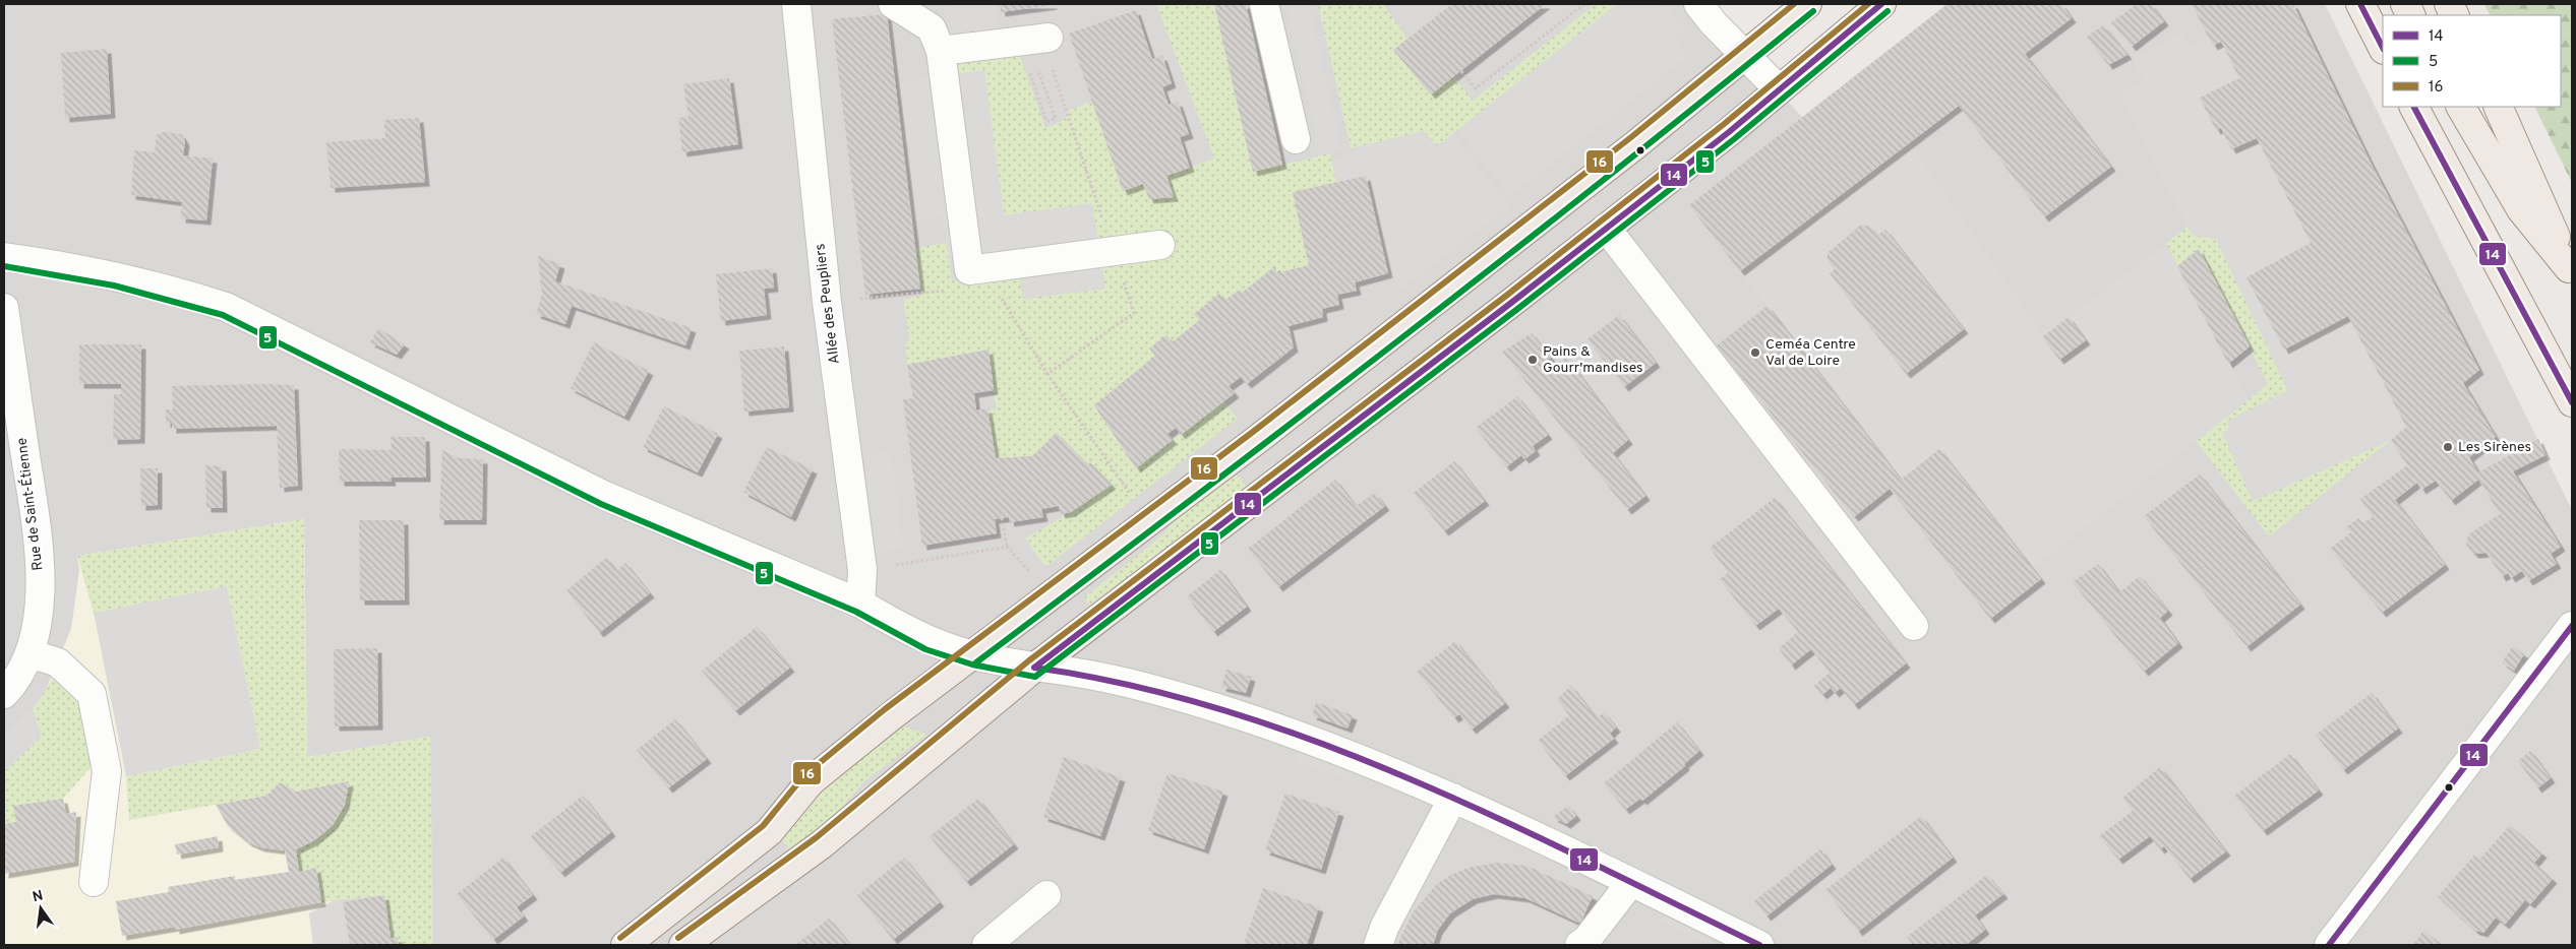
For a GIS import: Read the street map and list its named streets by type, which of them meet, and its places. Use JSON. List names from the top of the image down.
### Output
{
  "streets": {
    "street": ["Allée des Peupliers", "Rue de Saint-Étienne"]
  },
  "places": ["Ceméa Centre Val de Loire", "Pains & Gourr'mandises", "Les Sirènes"],
  "lines": ["transit line 14", "transit line 16", "transit line 5"],
  "legend": ["14", "5", "16"],
  "north": "top"
}
